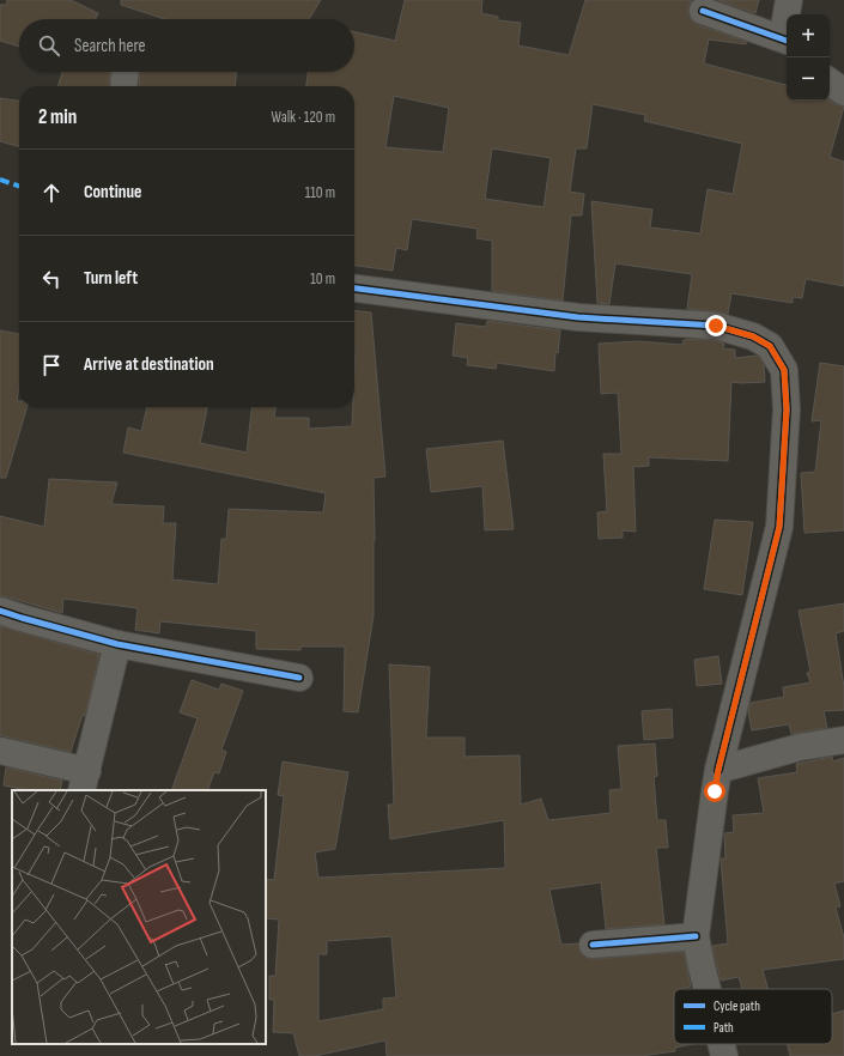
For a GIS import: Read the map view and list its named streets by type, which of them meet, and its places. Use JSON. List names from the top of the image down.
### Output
{
  "legend": ["Cycle path", "Path"],
  "page": {
    "map_buttons": ["+", "−"],
    "search": "Search here",
    "heading": ["2 min", "Walk · 120 m"],
    "list": [
      ["Continue", "110 m"],
      ["Turn left", "10 m"],
      "Arrive at destination"
    ]
  }
}
